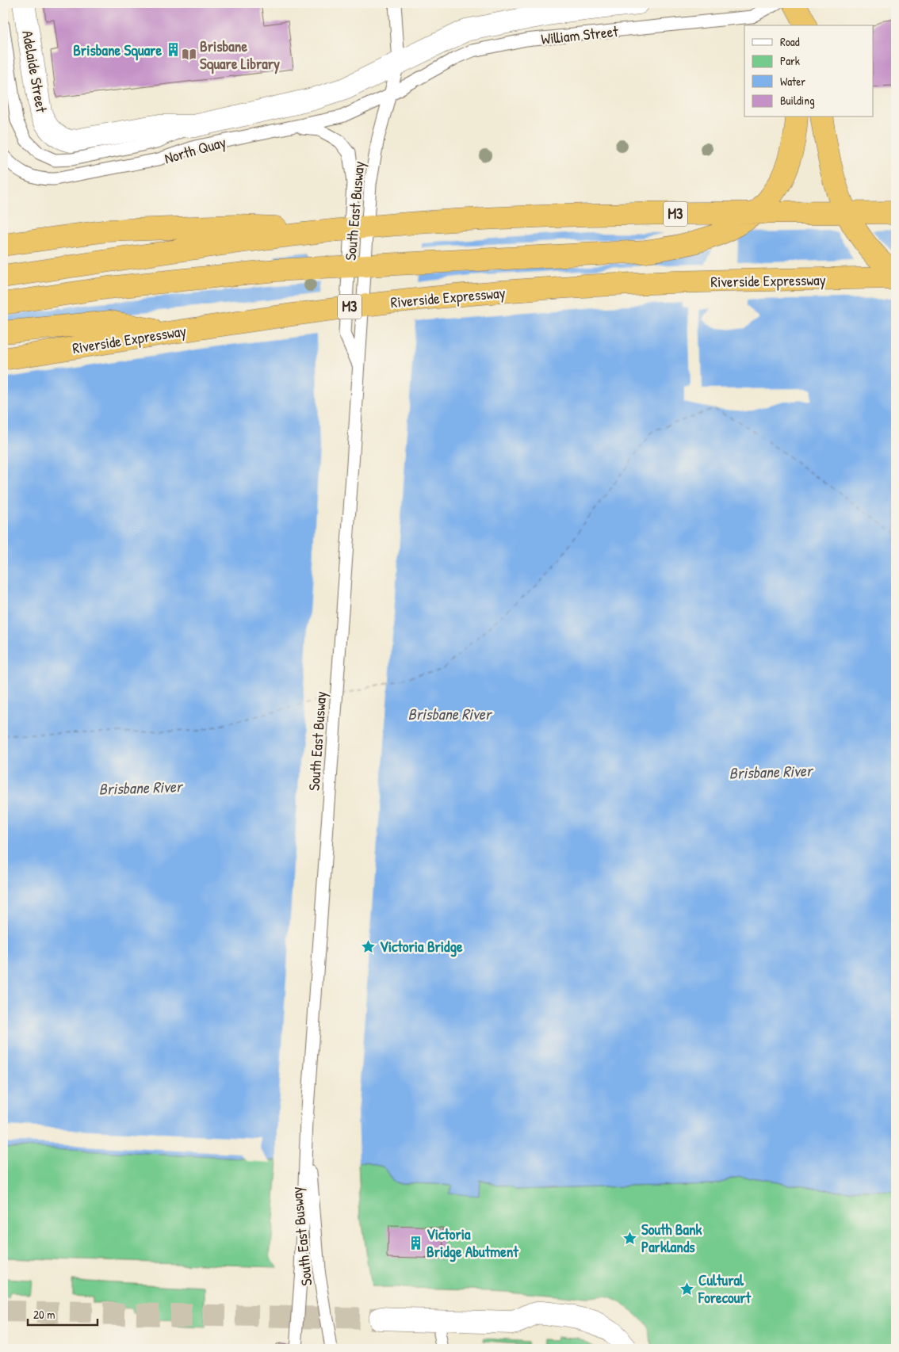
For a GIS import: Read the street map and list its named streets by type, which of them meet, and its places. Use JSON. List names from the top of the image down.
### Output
{
  "streets": {
    "highway": ["M3", "Riverside Expressway"],
    "street": ["William Street", "Adelaide Street", "North Quay"],
    "lane": ["South East Busway"]
  },
  "crossings": [
    ["William Street", "North Quay"],
    ["William Street", "South East Busway"],
    ["Adelaide Street", "North Quay"],
    ["North Quay", "South East Busway"],
    ["M3", "Riverside Expressway"]
  ],
  "water": ["Brisbane River"],
  "places": {
    "building": ["Brisbane Square", "Victoria Bridge Abutment"],
    "library": ["Brisbane Square Library"],
    "place": ["Victoria Bridge", "South Bank Parklands", "Cultural Forecourt"]
  },
  "legend": [
    "Road",
    "Park",
    "Water",
    "Building"
  ],
  "scale_bar": "20 m"
}
